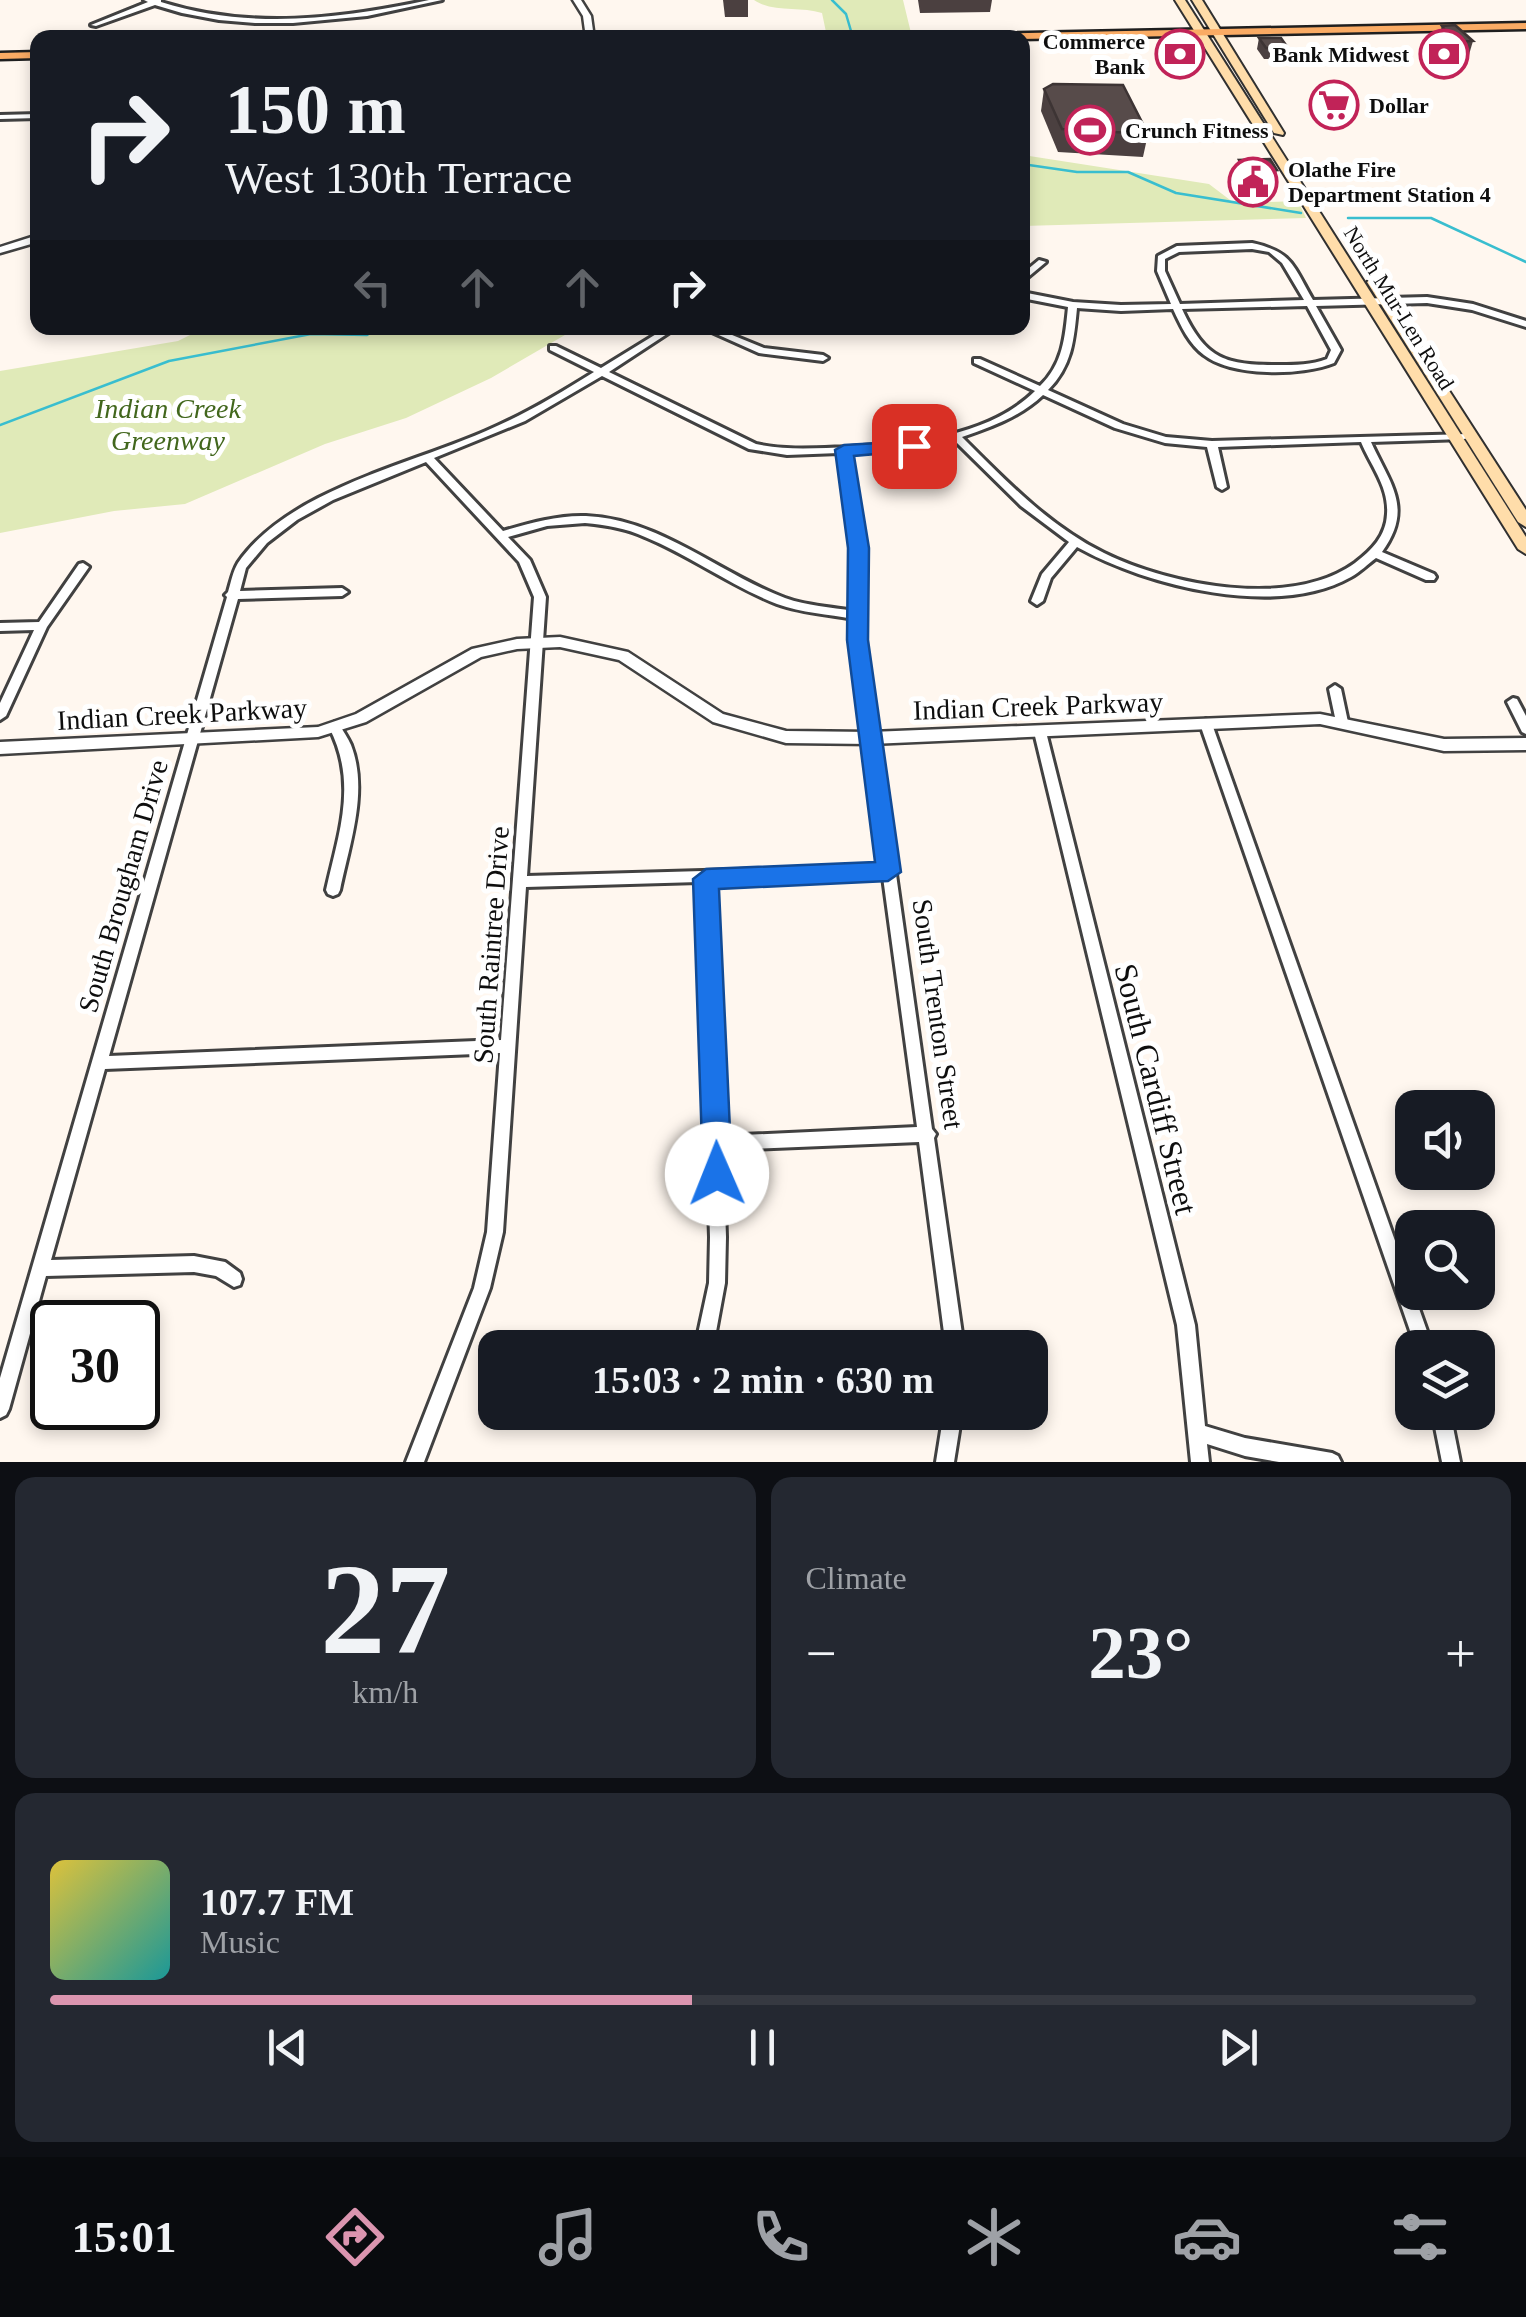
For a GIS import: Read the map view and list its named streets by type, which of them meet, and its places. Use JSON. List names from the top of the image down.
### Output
{
  "streets": {
    "main road": ["North Mur-Len Road"],
    "street": [
      "Indian Creek Parkway",
      "South Brougham Drive",
      "South Raintree Drive",
      "South Trenton Street",
      "South Cardiff Street"
    ]
  },
  "crossings": [
    ["Indian Creek Parkway", "South Brougham Drive"],
    ["Indian Creek Parkway", "South Raintree Drive"],
    ["Indian Creek Parkway", "South Trenton Street"],
    ["Indian Creek Parkway", "South Cardiff Street"],
    ["South Brougham Drive", "South Raintree Drive"]
  ],
  "parks": ["Indian Creek Greenway"],
  "places": {
    "bank": ["Commerce Bank", "Bank Midwest"],
    "supermarket": ["Dollar"],
    "sports": ["Crunch Fitness"],
    "public building": ["Olathe Fire Department Station 4"]
  },
  "page": {
    "turn": ["150 m", "West 130th Terrace"],
    "limit": "30",
    "trip": "15:03 · 2 min · 630 m",
    "tile": [
      ["27", "km/h"],
      "Climate"
    ],
    "heat": ["−", "23°", "+"],
    "song": ["107.7 FM", "Music"],
    "tabs": "15:01"
  }
}
